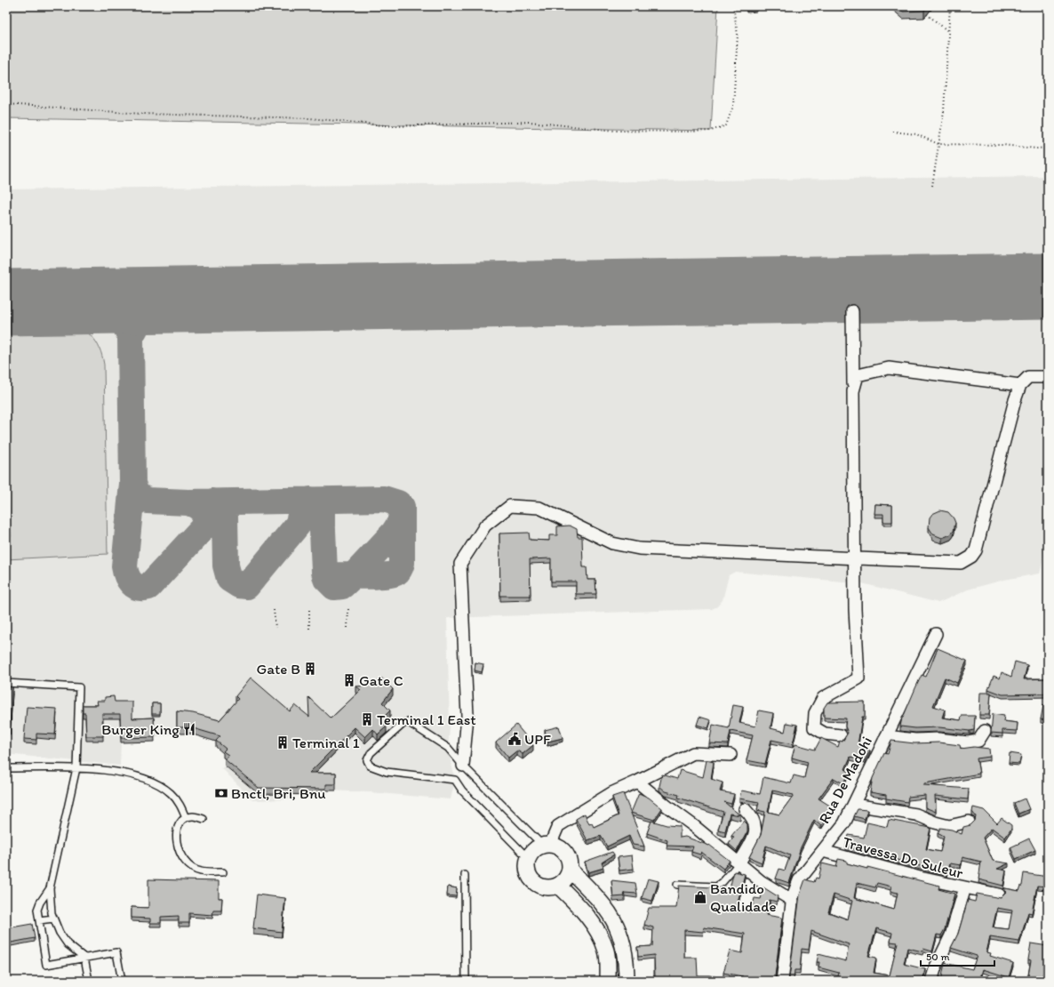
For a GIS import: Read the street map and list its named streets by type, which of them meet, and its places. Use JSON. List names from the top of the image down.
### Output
{
  "streets": {
    "street": ["Rua De Madohi", "Travessa Do Suleur"]
  },
  "crossings": [
    ["Rua De Madohi", "Travessa Do Suleur"]
  ],
  "places": {
    "building": [
      "Gate B",
      "Gate C",
      "Terminal 1 East",
      "Terminal 1"
    ],
    "restaurant": ["Burger King"],
    "public building": ["UPF"],
    "bank": ["Bnctl, Bri, Bnu"],
    "shop": ["Bandido Qualidade"]
  },
  "scale_bar": "50 m"
}
